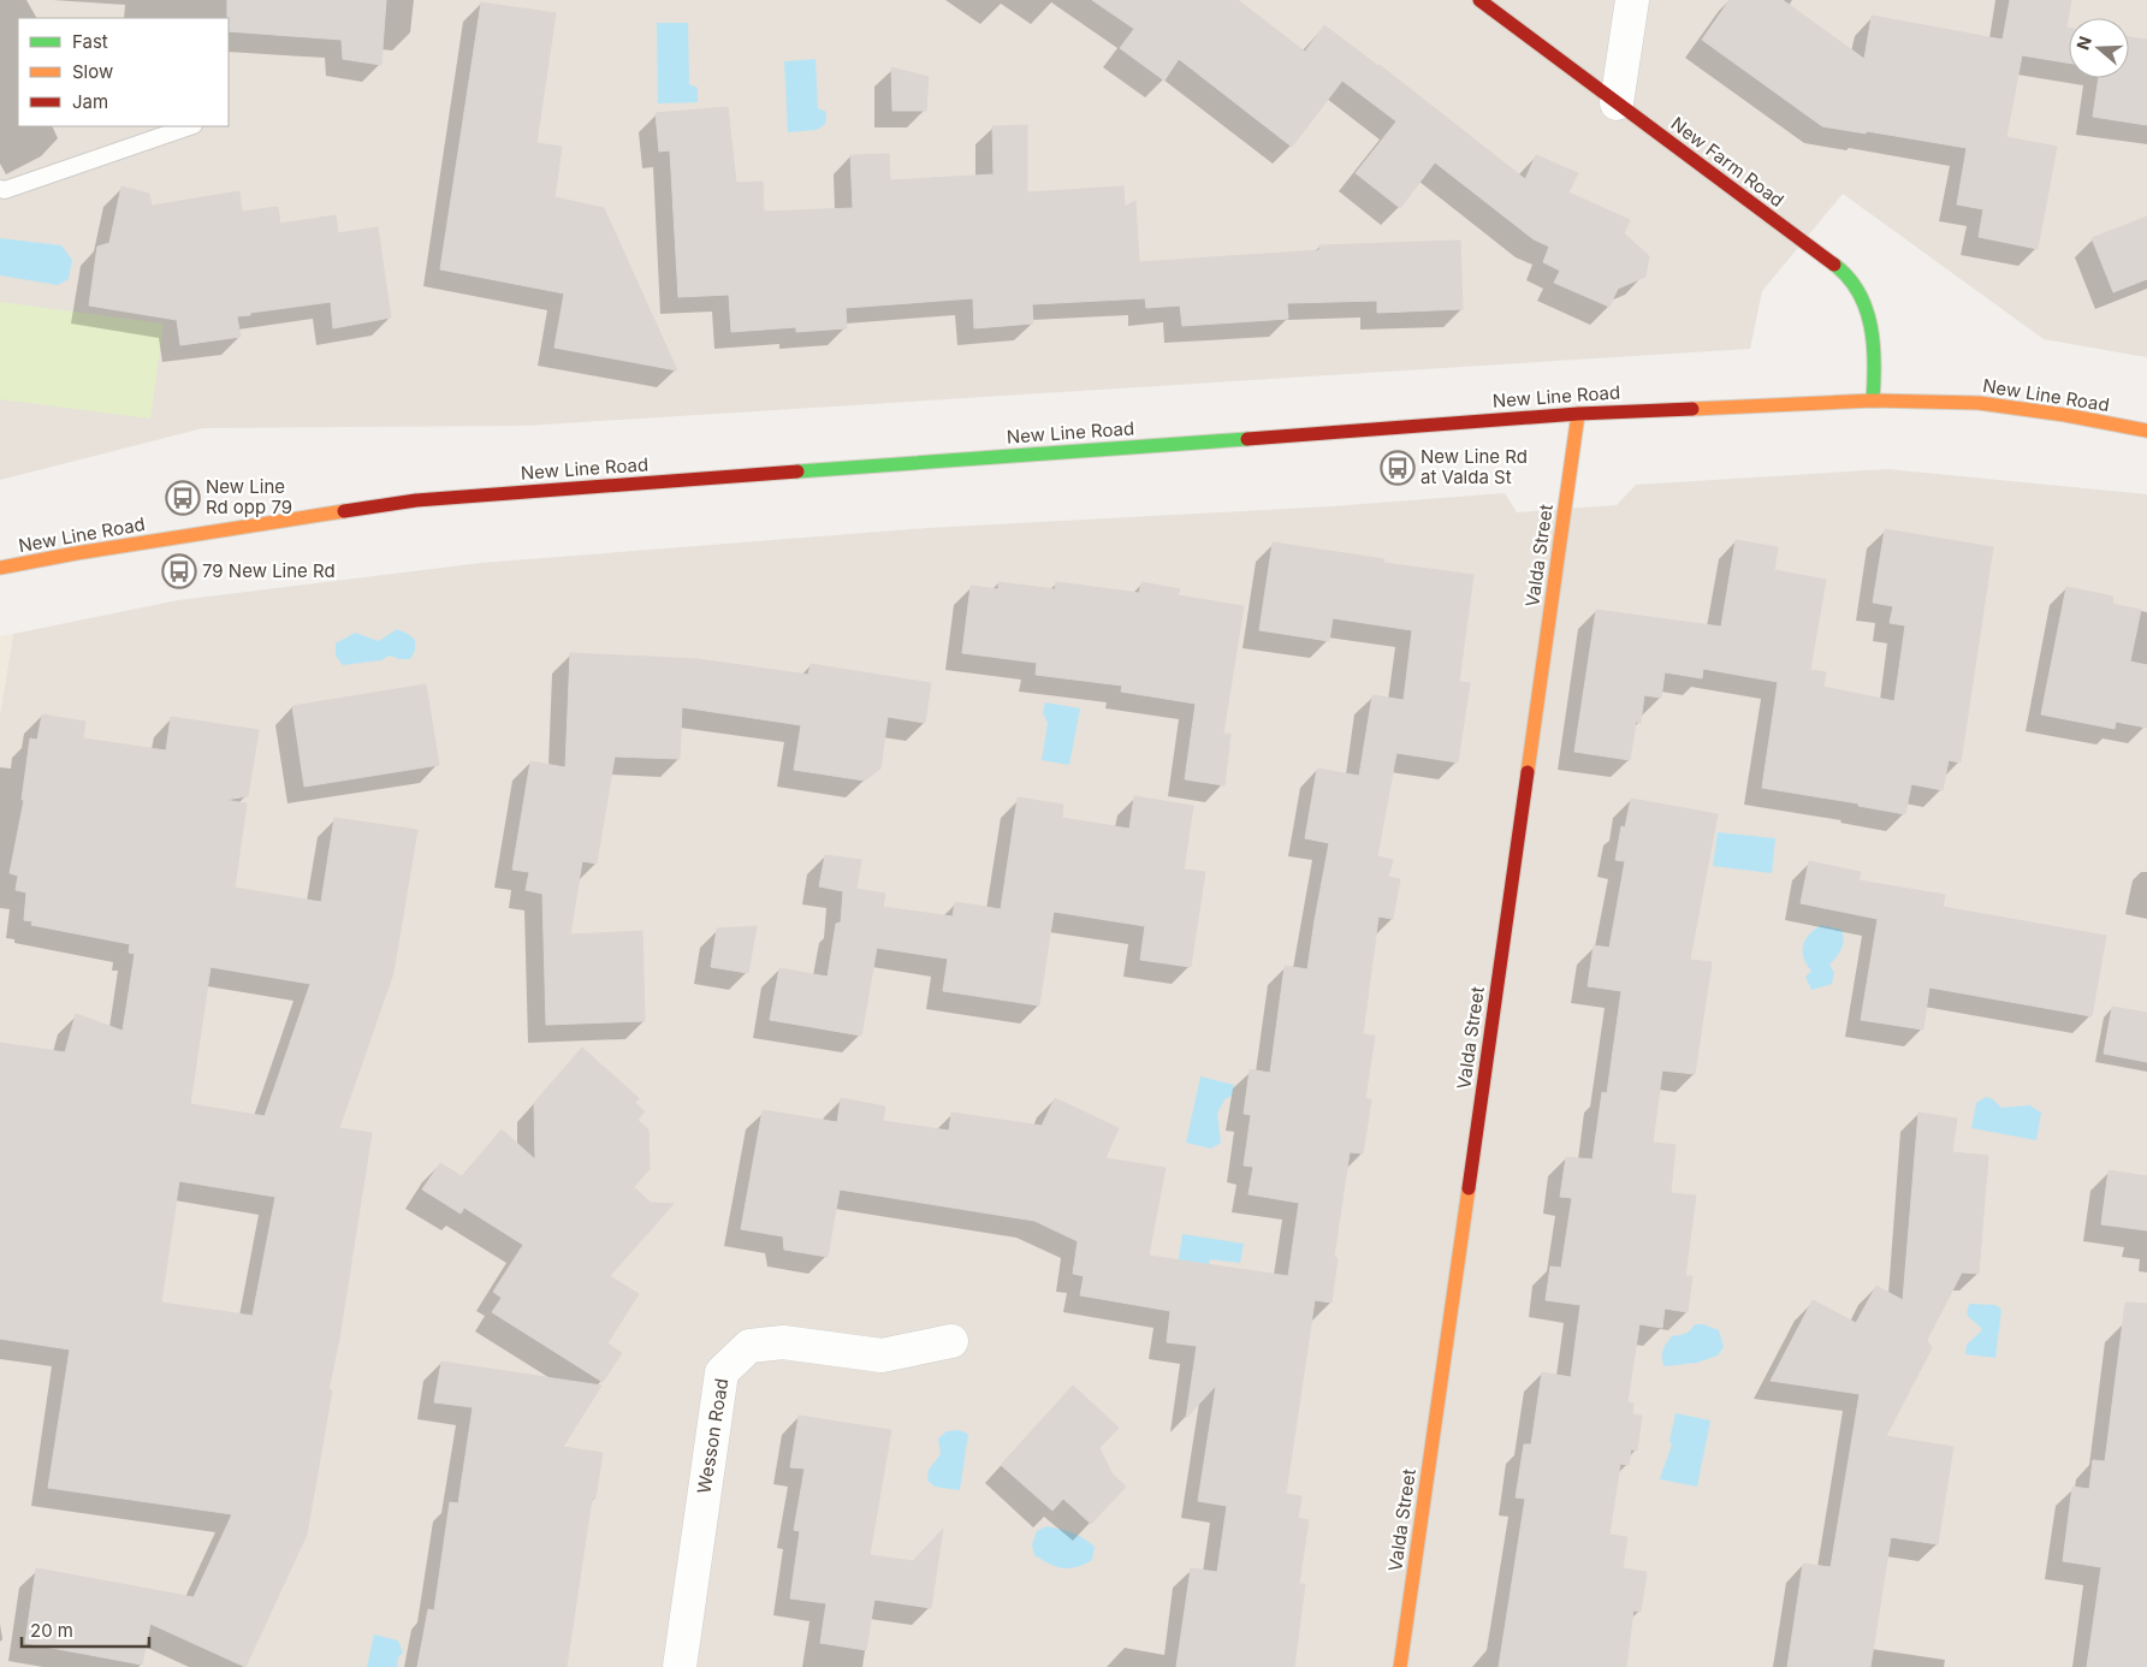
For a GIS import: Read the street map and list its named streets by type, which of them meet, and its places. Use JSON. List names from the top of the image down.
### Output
{
  "streets": {
    "main road": ["New Farm Road", "New Line Road", "Valda Street"],
    "street": ["Wesson Road"]
  },
  "crossings": [
    ["New Farm Road", "New Line Road"],
    ["New Line Road", "Valda Street"]
  ],
  "places": {
    "bus stop": ["New Line Rd at Valda St", "New Line Rd opp 79", "79 New Line Rd"]
  },
  "legend": ["Fast", "Slow", "Jam"],
  "scale_bar": "20 m",
  "north": "left"
}
